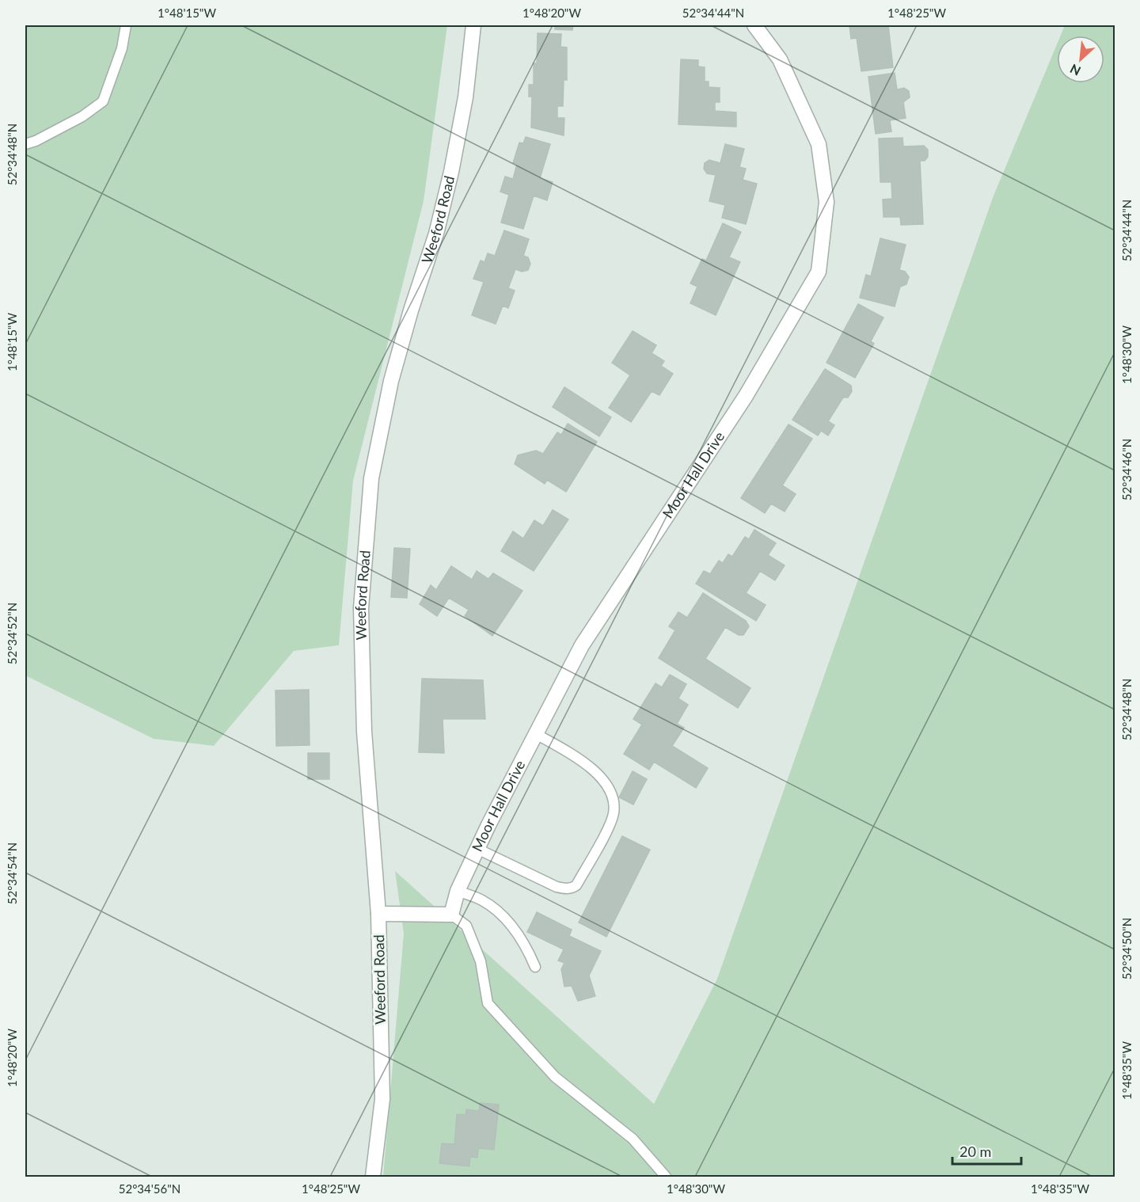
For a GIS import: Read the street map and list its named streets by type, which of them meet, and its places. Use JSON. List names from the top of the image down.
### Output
{
  "streets": {
    "street": ["Weeford Road", "Moor Hall Drive"]
  },
  "scale_bar": "20 m",
  "north": "bottom left",
  "coordinates": [
    "1°48'15\"W",
    "1°48'20\"W",
    "52°34'44\"N",
    "1°48'25\"W",
    "52°34'48\"N",
    "1°48'30\"W",
    "52°34'46\"N",
    "52°34'52\"N",
    "52°34'54\"N",
    "52°34'50\"N",
    "1°48'35\"W",
    "52°34'56\"N"
  ]
}
